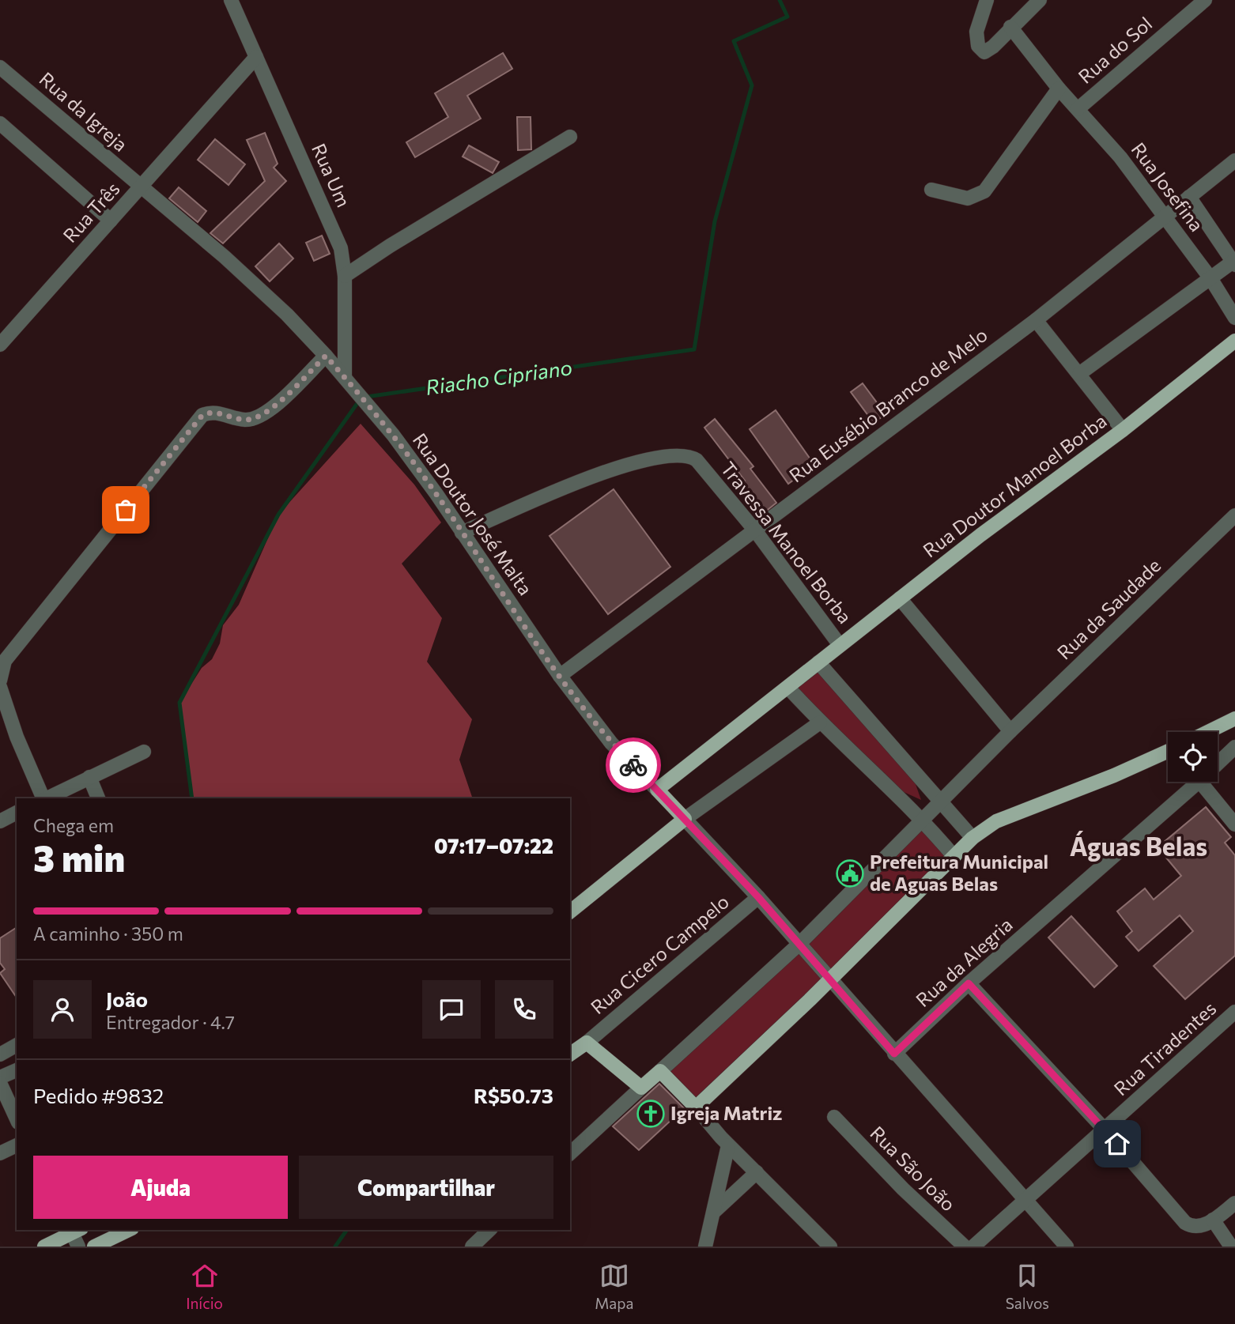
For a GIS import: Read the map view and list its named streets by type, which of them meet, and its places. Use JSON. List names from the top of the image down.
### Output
{
  "streets": {
    "main road": ["Rua Doutor Manoel Borba"],
    "street": [
      "Rua do Sol",
      "Rua da Igreja",
      "Rua Um",
      "Rua Josefina",
      "Rua Três",
      "Rua Eusébio Branco de Melo",
      "Rua Doutor José Malta",
      "Travessa Manoel Borba",
      "Rua da Saudade",
      "Rua Cicero Campelo",
      "Rua da Alegria",
      "Rua Tiradentes",
      "Rua São João"
    ]
  },
  "crossings": [
    ["Rua do Sol", "Rua Josefina"],
    ["Rua da Igreja", "Rua Três"],
    ["Rua da Igreja", "Rua Doutor José Malta"],
    ["Rua Um", "Rua Três"],
    ["Rua Um", "Rua Doutor José Malta"],
    ["Rua Josefina", "Rua Eusébio Branco de Melo"],
    ["Rua Três", "Rua Doutor José Malta"],
    ["Rua Eusébio Branco de Melo", "Rua Doutor José Malta"],
    ["Rua Eusébio Branco de Melo", "Travessa Manoel Borba"],
    ["Rua Doutor Manoel Borba", "Rua Doutor José Malta"],
    ["Rua Doutor Manoel Borba", "Travessa Manoel Borba"],
    ["Rua Doutor José Malta", "Travessa Manoel Borba"]
  ],
  "districts": ["Águas Belas"],
  "water": ["Riacho Cipriano"],
  "places": {
    "public building": ["Prefeitura Municipal de Aguas Belas"],
    "church": ["Igreja Matriz"]
  },
  "page": {
    "heading": ["3 min", "Chega em", "07:17–07:22"],
    "panel": [
      "João",
      "Entregador · 4.7",
      "Pedido #9832",
      "R$50.73"
    ],
    "bar": "A caminho · 350 m",
    "buttons": ["Ajuda", "Compartilhar"],
    "tabs": ["Início", "Mapa", "Salvos"]
  }
}
